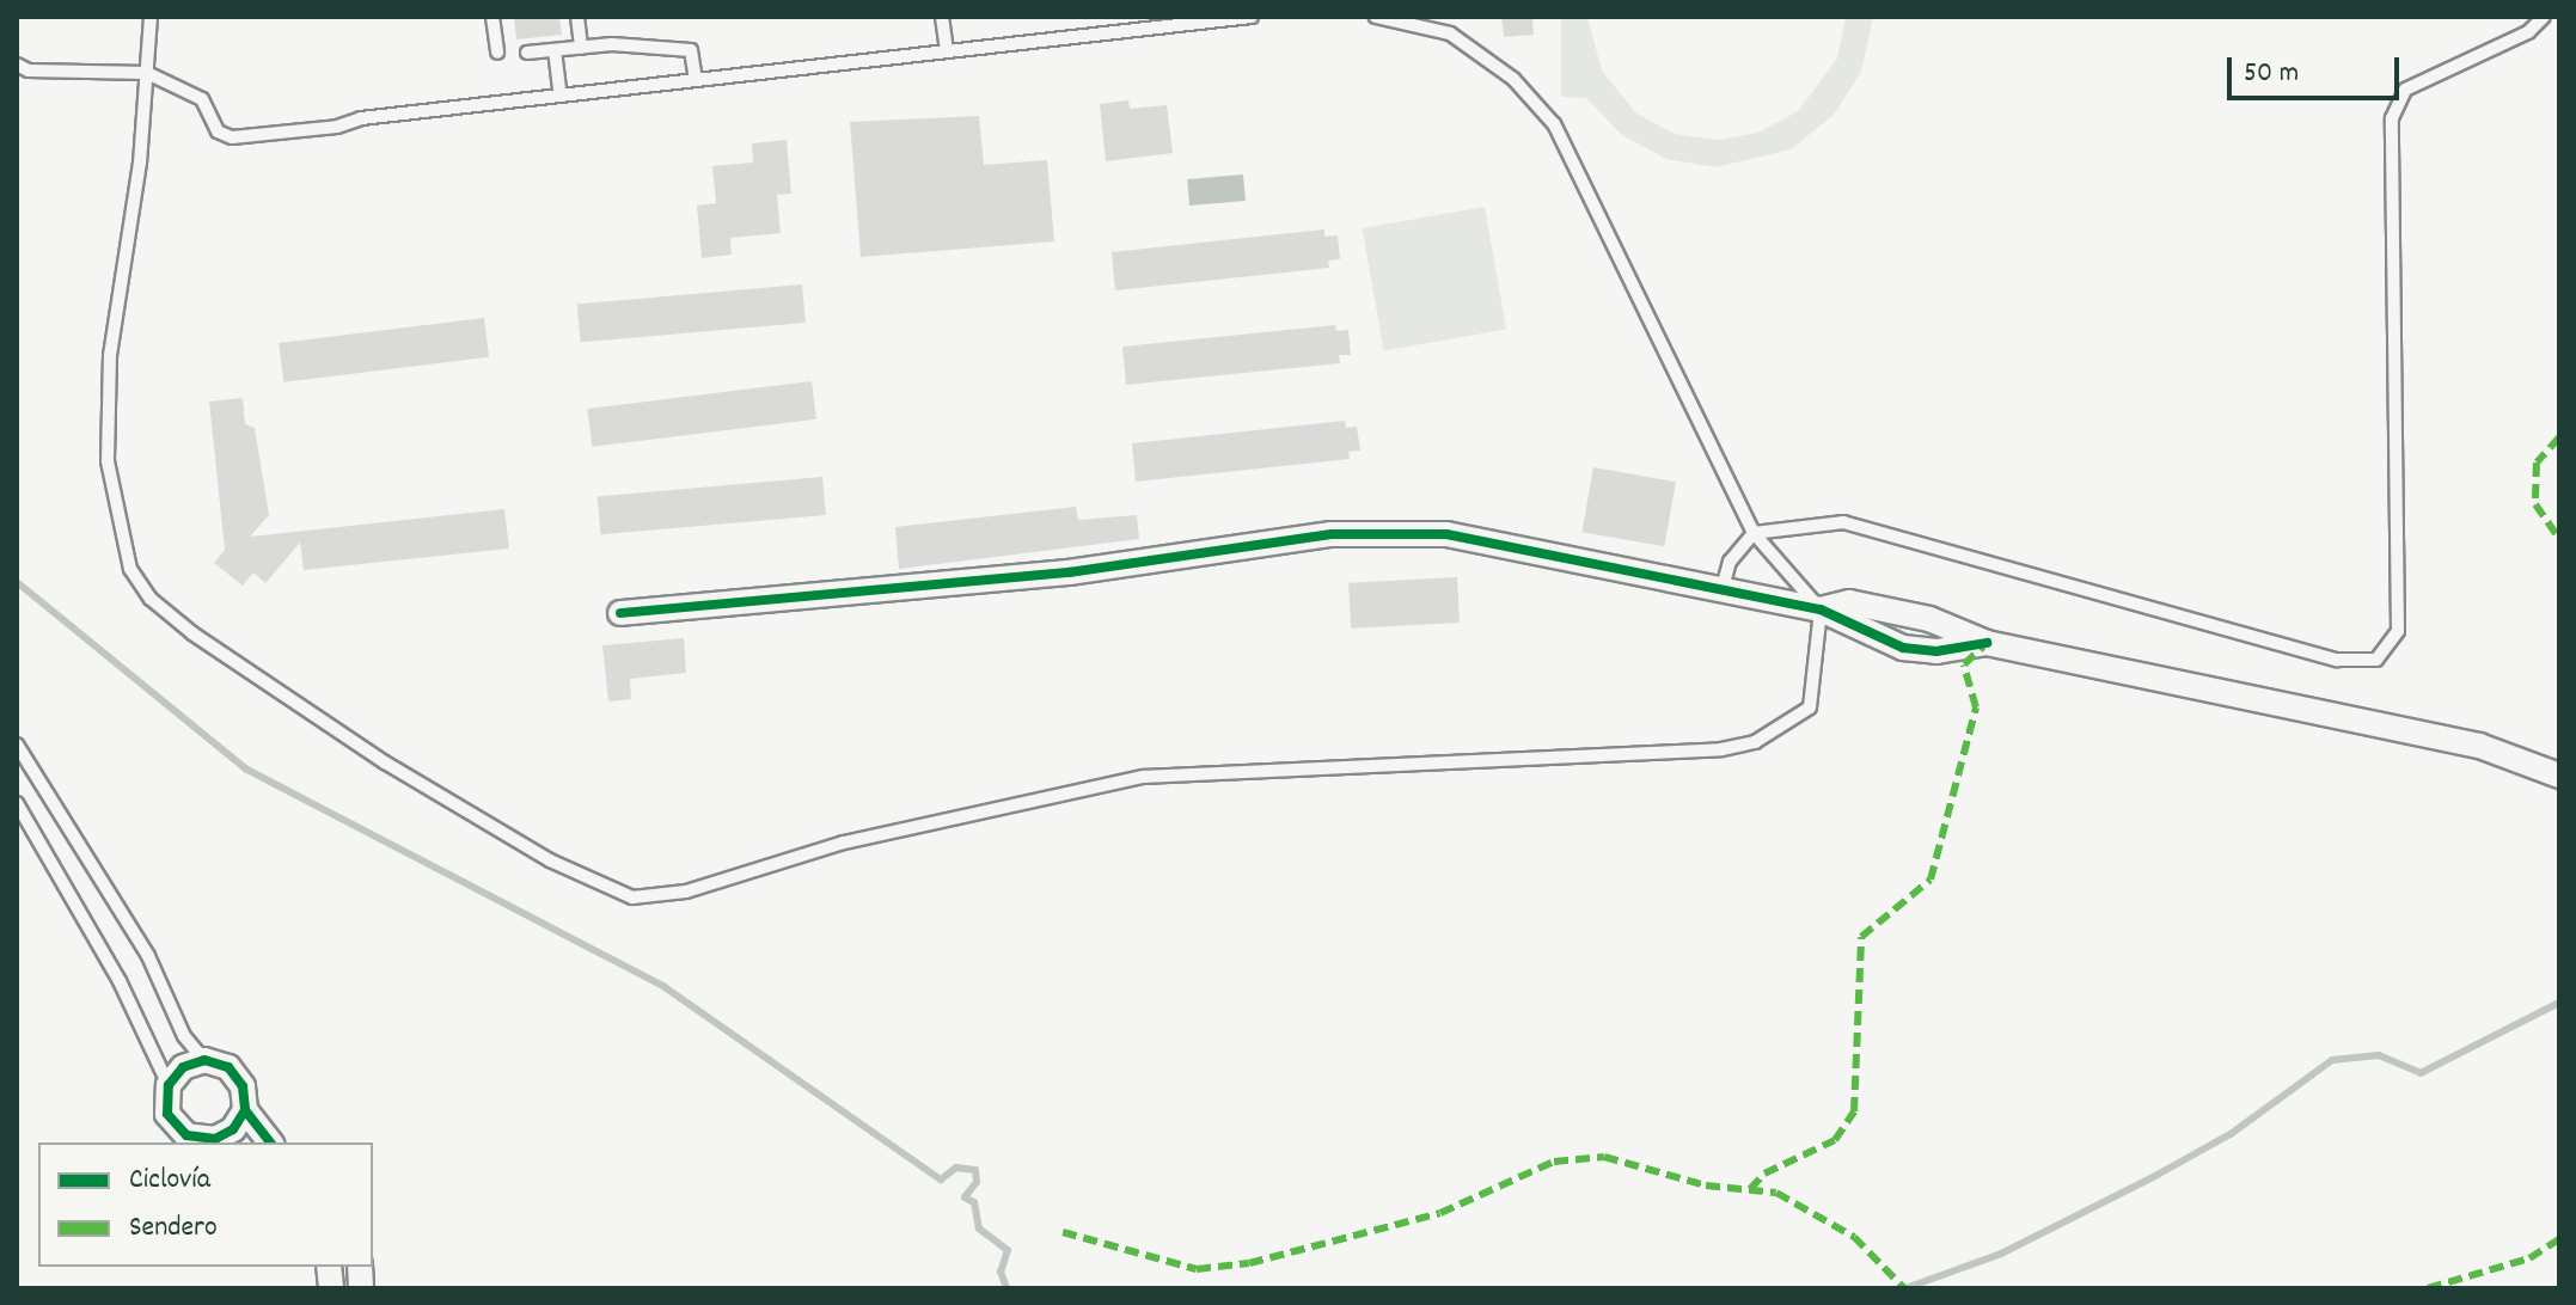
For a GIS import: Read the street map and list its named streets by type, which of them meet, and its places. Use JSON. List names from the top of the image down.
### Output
{
  "legend": ["Ciclovía", "Sendero"],
  "scale_bar": "50 m"
}
